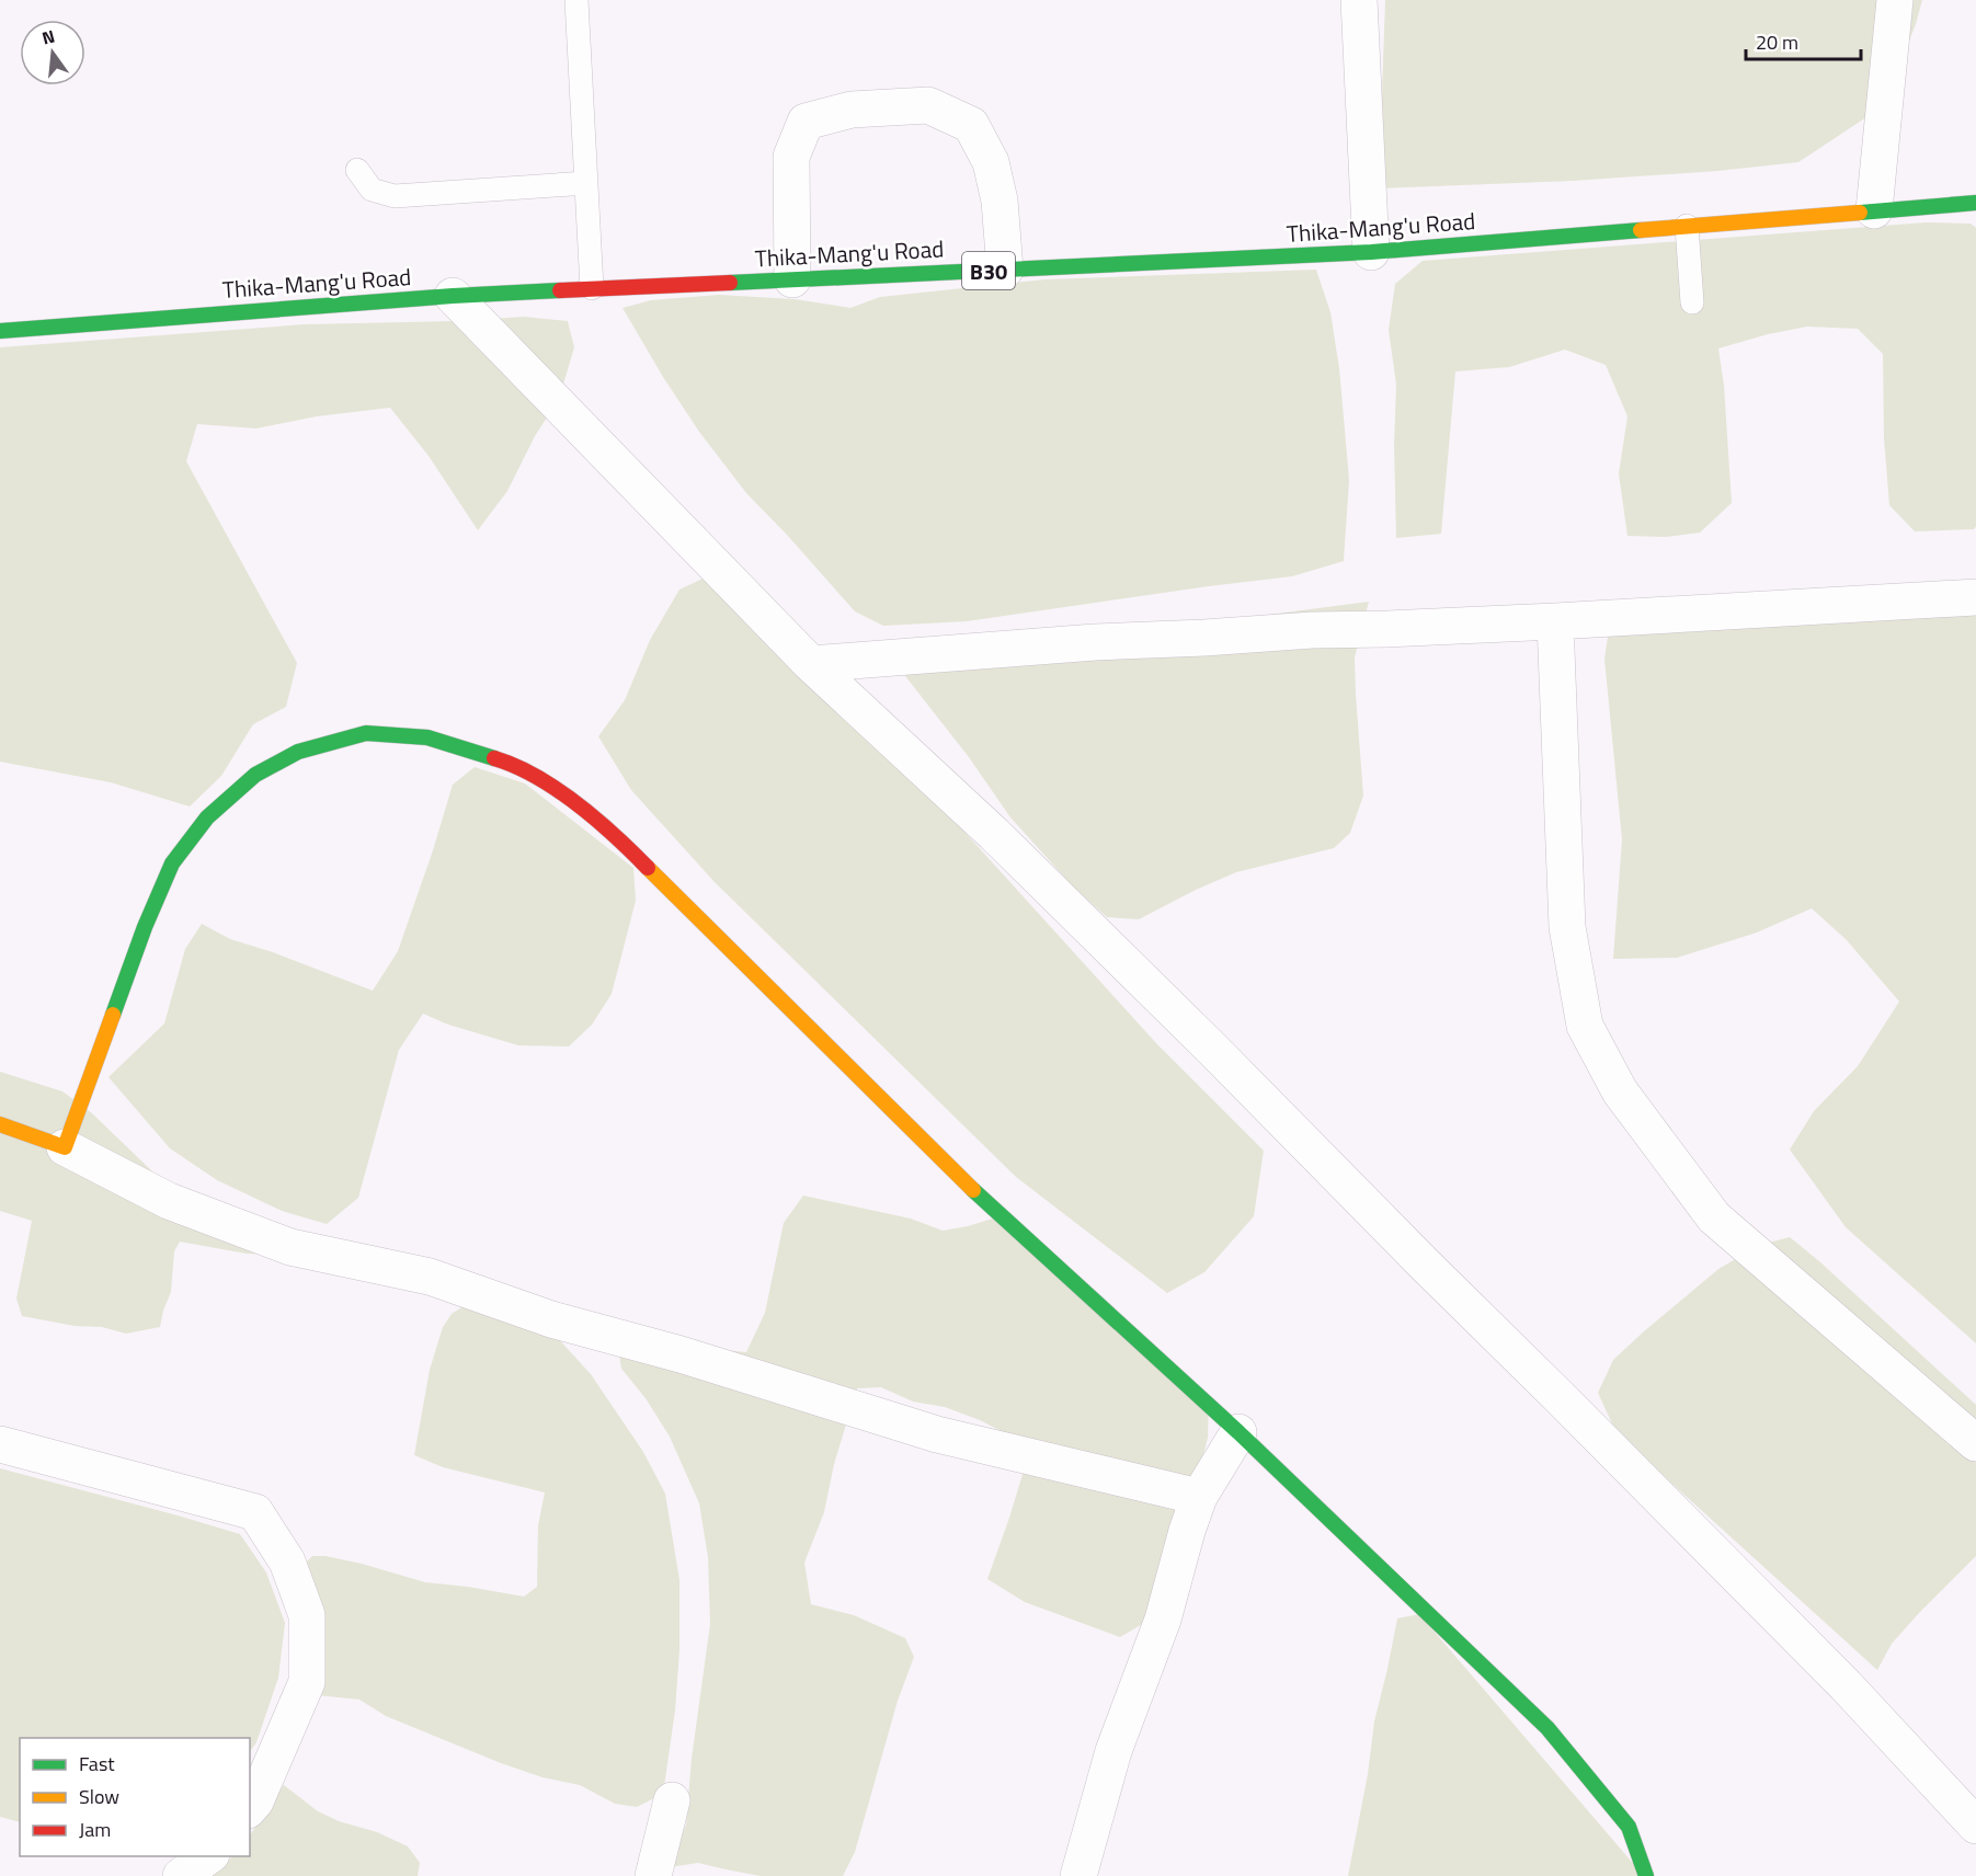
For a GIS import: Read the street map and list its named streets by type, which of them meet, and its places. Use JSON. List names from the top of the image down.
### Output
{
  "streets": {
    "main road": ["Thika-Mang'u Road", "B30"]
  },
  "legend": ["Fast", "Slow", "Jam"],
  "scale_bar": "20 m",
  "north": "top"
}
